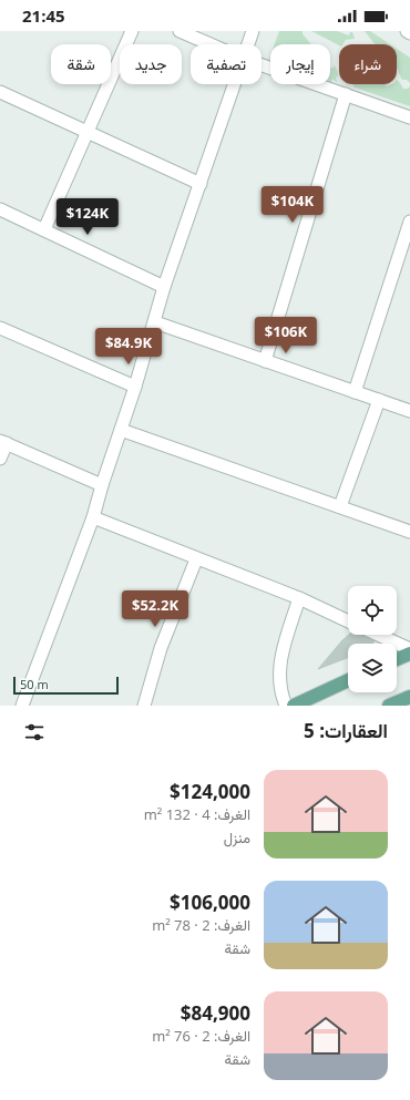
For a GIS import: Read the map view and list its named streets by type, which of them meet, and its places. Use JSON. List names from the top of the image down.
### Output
{
  "scale_bar": "50 m",
  "page": {
    "status": "21:45",
    "chip": [
      "شراء",
      "إيجار",
      "تصفية",
      "جديد",
      "شقة"
    ],
    "price": [
      "$104K",
      "$124K",
      "$106K",
      "$84.9K",
      "$52.2K"
    ],
    "scale": "50 m",
    "heading": "العقارات: 5",
    "list": [
      {
        "name": "$124,000",
        "note": "الغرف: 4 · 132 m² · منزل"
      },
      {
        "name": "$106,000",
        "note": "الغرف: 2 · 78 m² · شقة"
      },
      {
        "name": "$84,900",
        "note": "الغرف: 2 · 76 m² · شقة"
      }
    ]
  }
}
